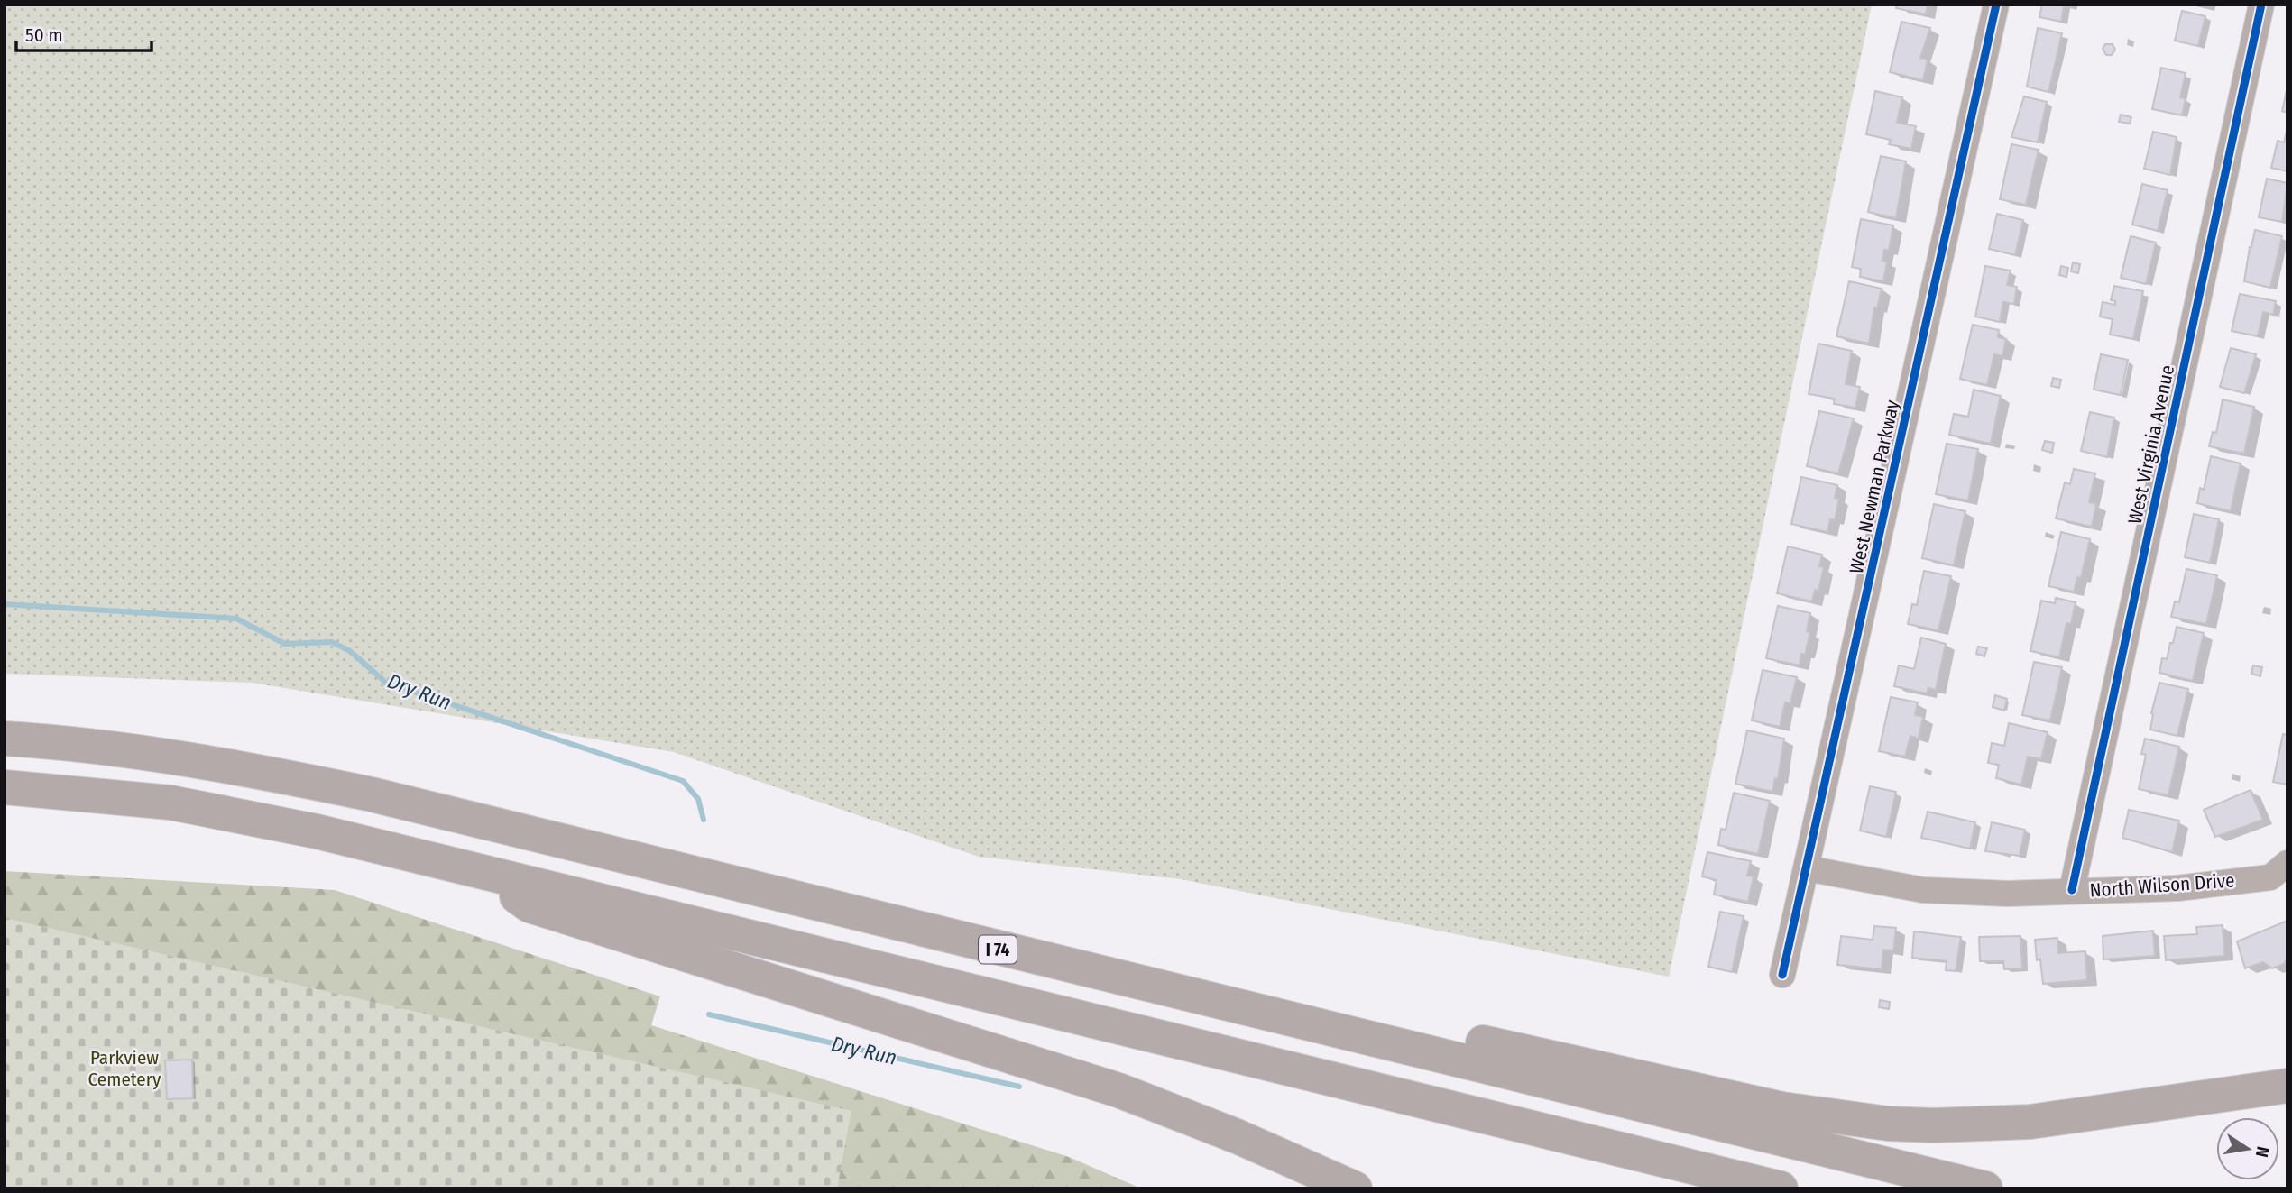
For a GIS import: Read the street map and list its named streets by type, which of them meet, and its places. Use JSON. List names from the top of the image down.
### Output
{
  "streets": {
    "highway": ["I 74"],
    "street": ["West Virginia Avenue", "West Newman Parkway", "North Wilson Drive"]
  },
  "crossings": [
    ["West Virginia Avenue", "North Wilson Drive"],
    ["West Newman Parkway", "North Wilson Drive"]
  ],
  "water": ["Dry Run"],
  "parks": ["Parkview Cemetery"],
  "scale_bar": "50 m",
  "north": "right"
}
